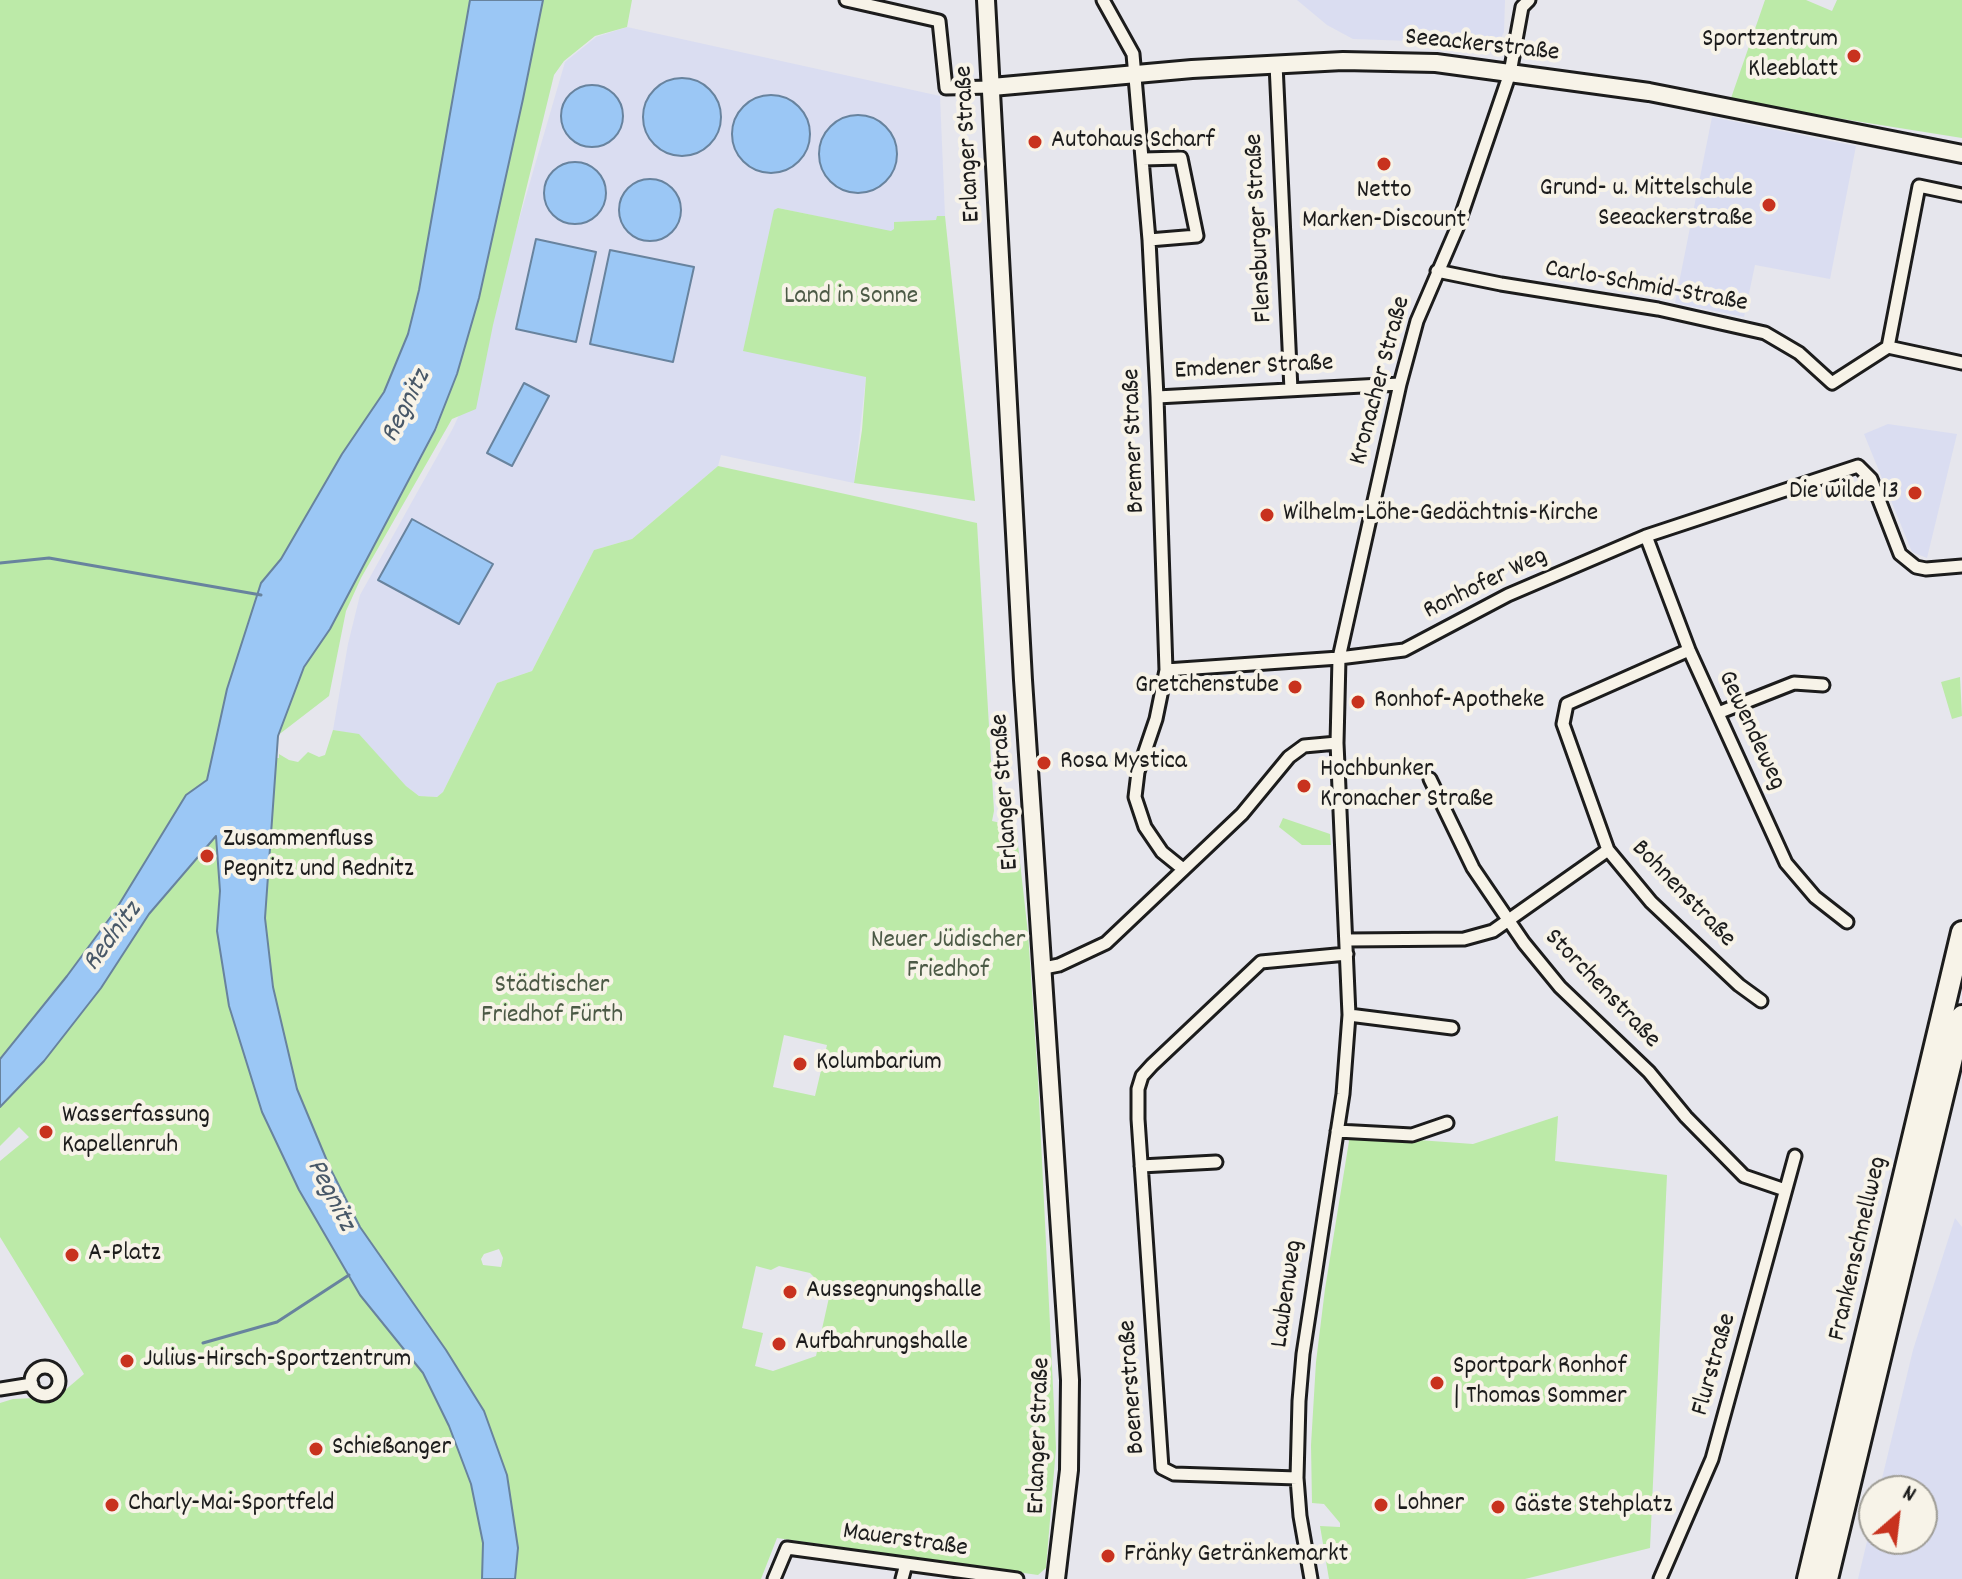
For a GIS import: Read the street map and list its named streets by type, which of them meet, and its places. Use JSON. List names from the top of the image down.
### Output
{
  "streets": {
    "highway": ["Frankenschnellweg"],
    "main road": ["Seeackerstraße", "Erlanger Straße"],
    "street": [
      "Flensburger Straße",
      "Carlo-Schmid-Straße",
      "Emdener Straße",
      "Kronacher Straße",
      "Bremer Straße",
      "Ronhofer Weg",
      "Gewendeweg",
      "Bohnenstraße",
      "Storchenstraße",
      "Laubenweg",
      "Flurstraße",
      "Boenerstraße",
      "Mauerstraße"
    ]
  },
  "crossings": [
    ["Seeackerstraße", "Erlanger Straße"],
    ["Seeackerstraße", "Flensburger Straße"],
    ["Seeackerstraße", "Kronacher Straße"],
    ["Seeackerstraße", "Bremer Straße"],
    ["Flensburger Straße", "Emdener Straße"],
    ["Carlo-Schmid-Straße", "Kronacher Straße"],
    ["Emdener Straße", "Kronacher Straße"],
    ["Emdener Straße", "Bremer Straße"],
    ["Kronacher Straße", "Ronhofer Weg"],
    ["Kronacher Straße", "Laubenweg"],
    ["Bremer Straße", "Ronhofer Weg"],
    ["Ronhofer Weg", "Gewendeweg"],
    ["Gewendeweg", "Bohnenstraße"],
    ["Storchenstraße", "Flurstraße"],
    ["Laubenweg", "Boenerstraße"]
  ],
  "water": ["Regnitz", "Rednitz", "Pegnitz"],
  "parks": ["Land in Sonne", "Neuer Jüdischer Friedhof", "Städtischer Friedhof Fürth"],
  "places": [
    "Sportzentrum Kleeblatt",
    "Autohaus Scharf",
    "Netto Marken-Discount",
    "Grund- u. Mittelschule Seeackerstraße",
    "Die wilde 13",
    "Wilhelm-Löhe-Gedächtnis-Kirche",
    "Gretchenstube",
    "Ronhof-Apotheke",
    "Rosa Mystica",
    "Hochbunker Kronacher Straße",
    "Zusammenfluss Pegnitz und Rednitz",
    "Kolumbarium",
    "Wasserfassung Kapellenruh",
    "A-Platz",
    "Aussegnungshalle",
    "Aufbahrungshalle",
    "Julius-Hirsch-Sportzentrum",
    "Sportpark Ronhof | Thomas Sommer",
    "Schießanger",
    "Charly-Mai-Sportfeld",
    "Lohner",
    "Gäste Stehplatz",
    "Fränky Getränkemarkt"
  ],
  "north": "top right"
}
